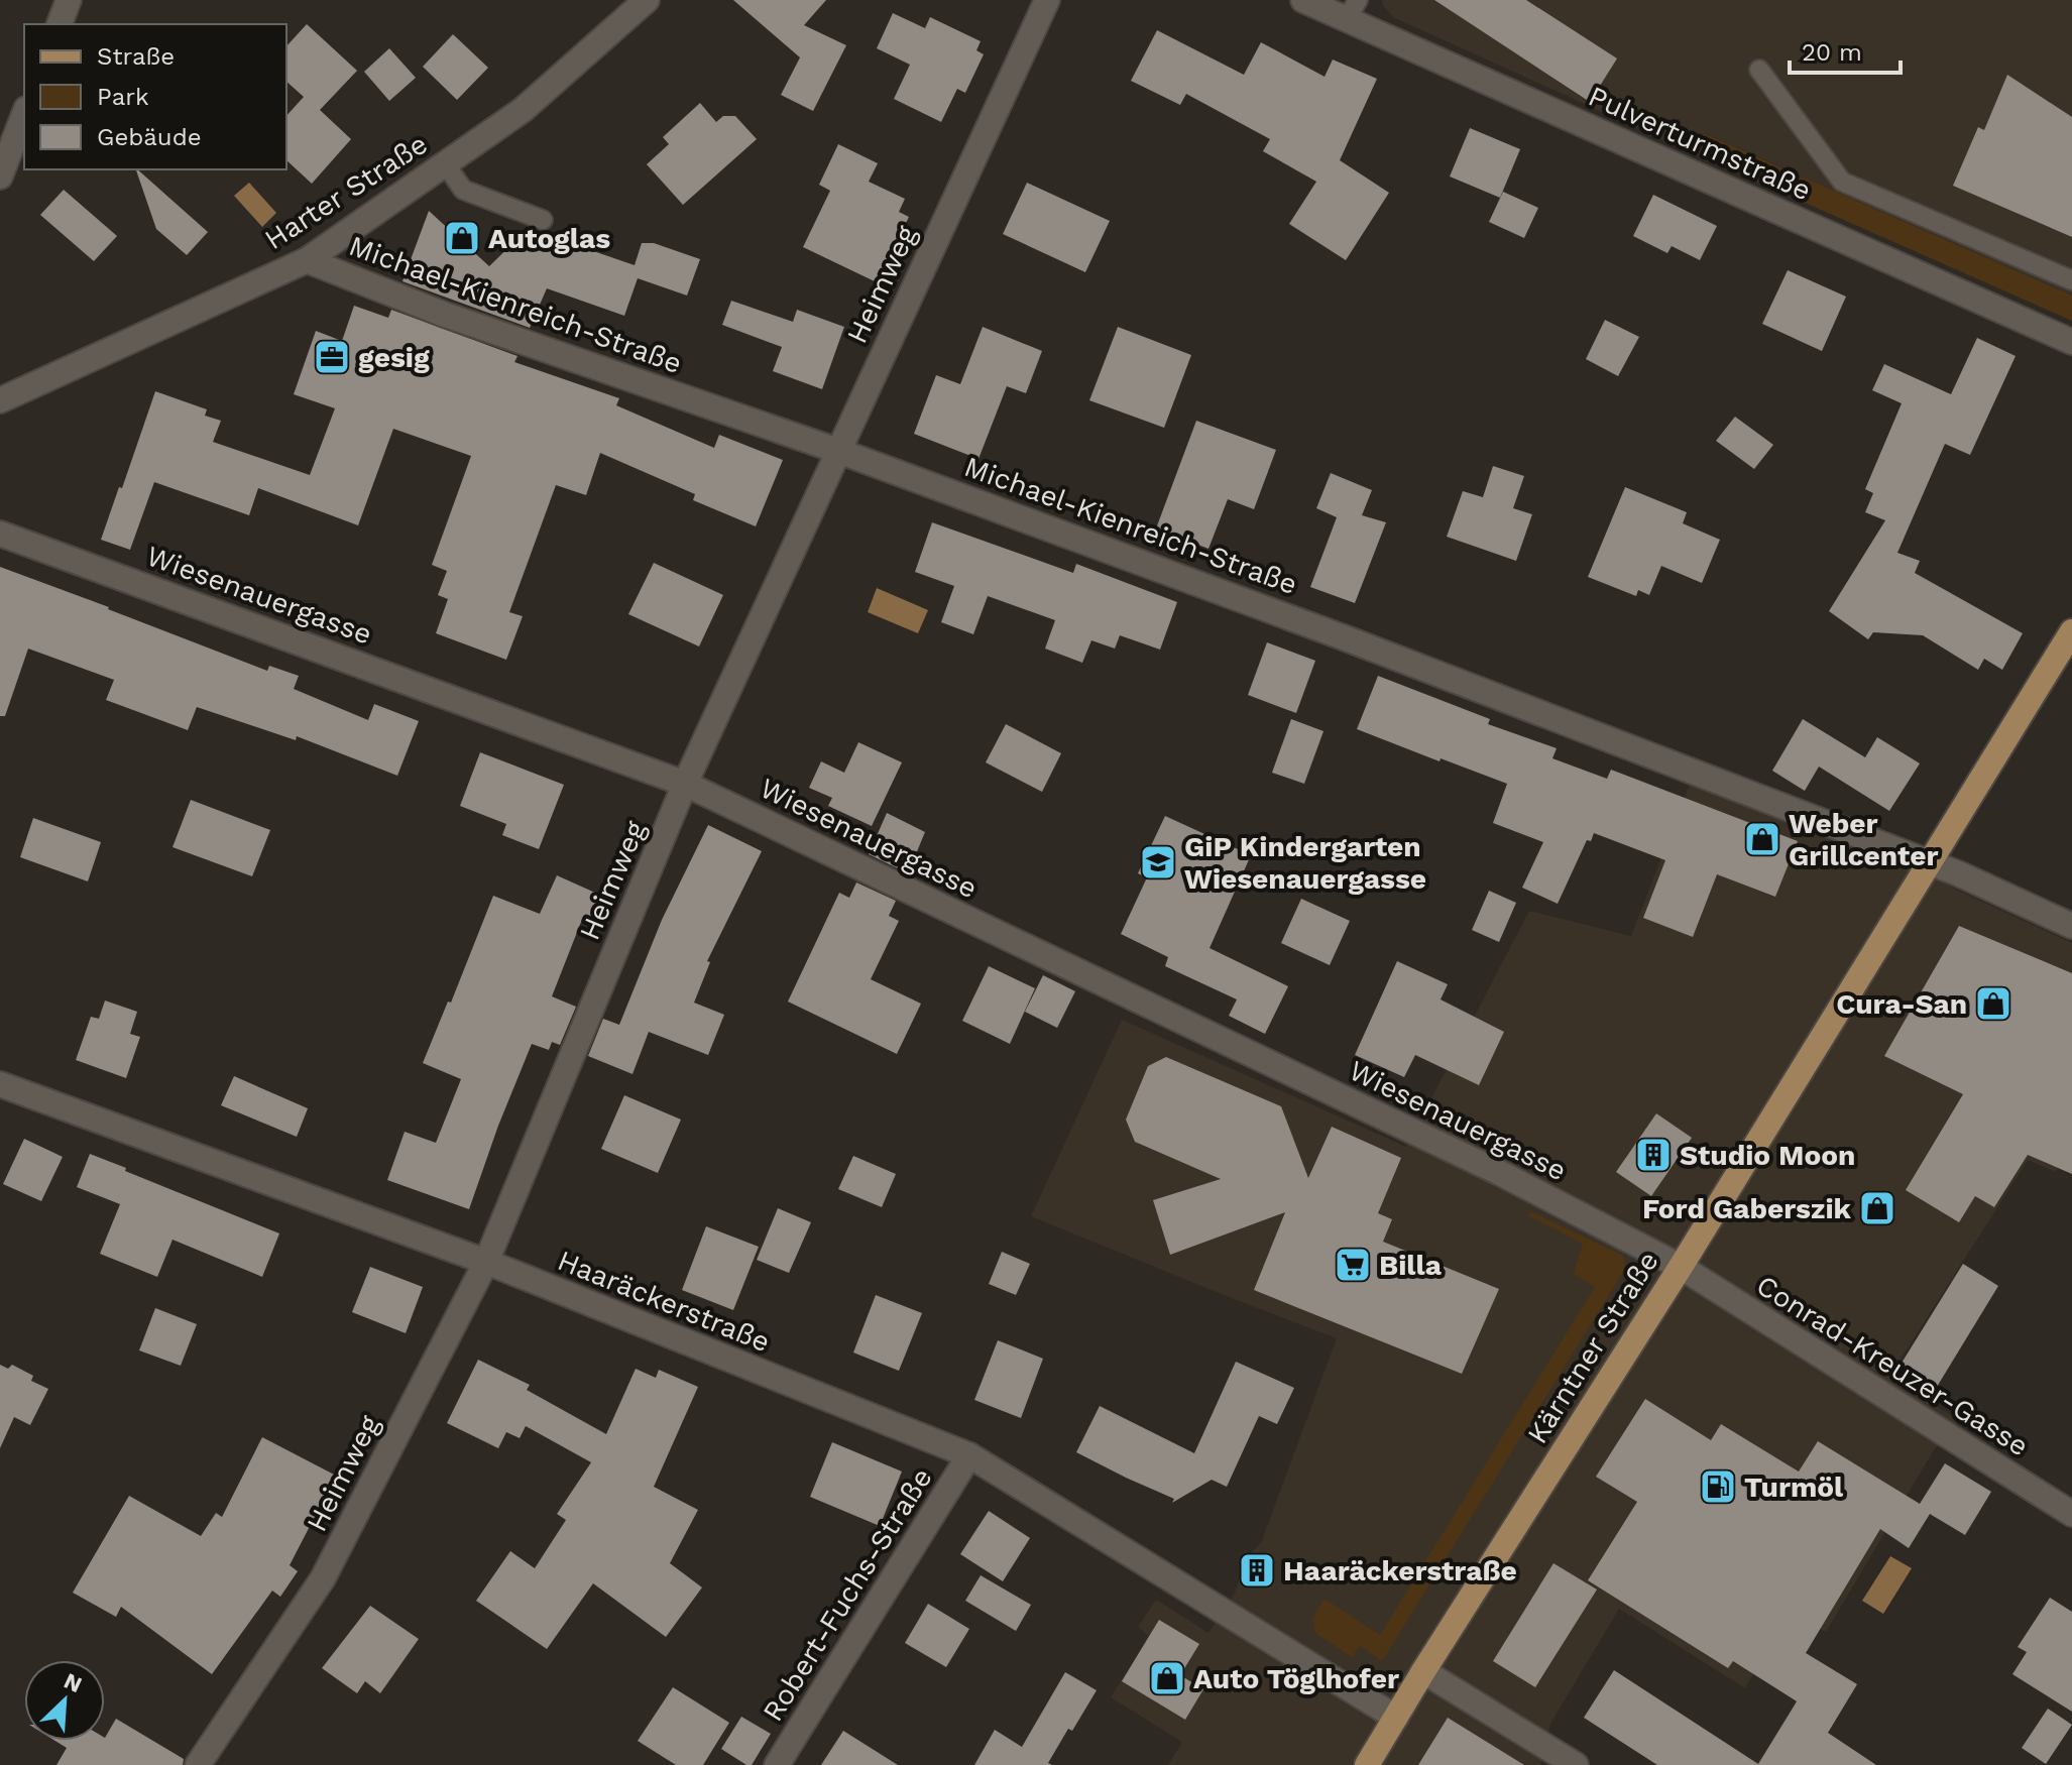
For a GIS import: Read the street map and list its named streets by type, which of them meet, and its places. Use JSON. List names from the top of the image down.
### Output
{
  "streets": {
    "main road": ["Kärntner Straße"],
    "street": [
      "Pulverturmstraße",
      "Harter Straße",
      "Heimweg",
      "Michael-Kienreich-Straße",
      "Wiesenauergasse",
      "Haaräckerstraße",
      "Conrad-Kreuzer-Gasse",
      "Robert-Fuchs-Straße"
    ]
  },
  "crossings": [
    ["Harter Straße", "Michael-Kienreich-Straße"],
    ["Heimweg", "Michael-Kienreich-Straße"],
    ["Heimweg", "Wiesenauergasse"],
    ["Heimweg", "Haaräckerstraße"],
    ["Michael-Kienreich-Straße", "Kärntner Straße"],
    ["Wiesenauergasse", "Kärntner Straße"],
    ["Wiesenauergasse", "Conrad-Kreuzer-Gasse"],
    ["Haaräckerstraße", "Kärntner Straße"],
    ["Haaräckerstraße", "Robert-Fuchs-Straße"],
    ["Kärntner Straße", "Conrad-Kreuzer-Gasse"]
  ],
  "places": {
    "shop": [
      "Autoglas",
      "Weber Grillcenter",
      "Cura-San",
      "Ford Gaberszik",
      "Auto Töglhofer"
    ],
    "office": ["gesig"],
    "school or university": ["GiP Kindergarten Wiesenauergasse"],
    "building": ["Studio Moon", "Haaräckerstraße"],
    "supermarket": ["Billa"],
    "fuel station": ["Turmöl"]
  },
  "legend": ["Straße", "Park", "Gebäude"],
  "scale_bar": "20 m",
  "north": "top right"
}
